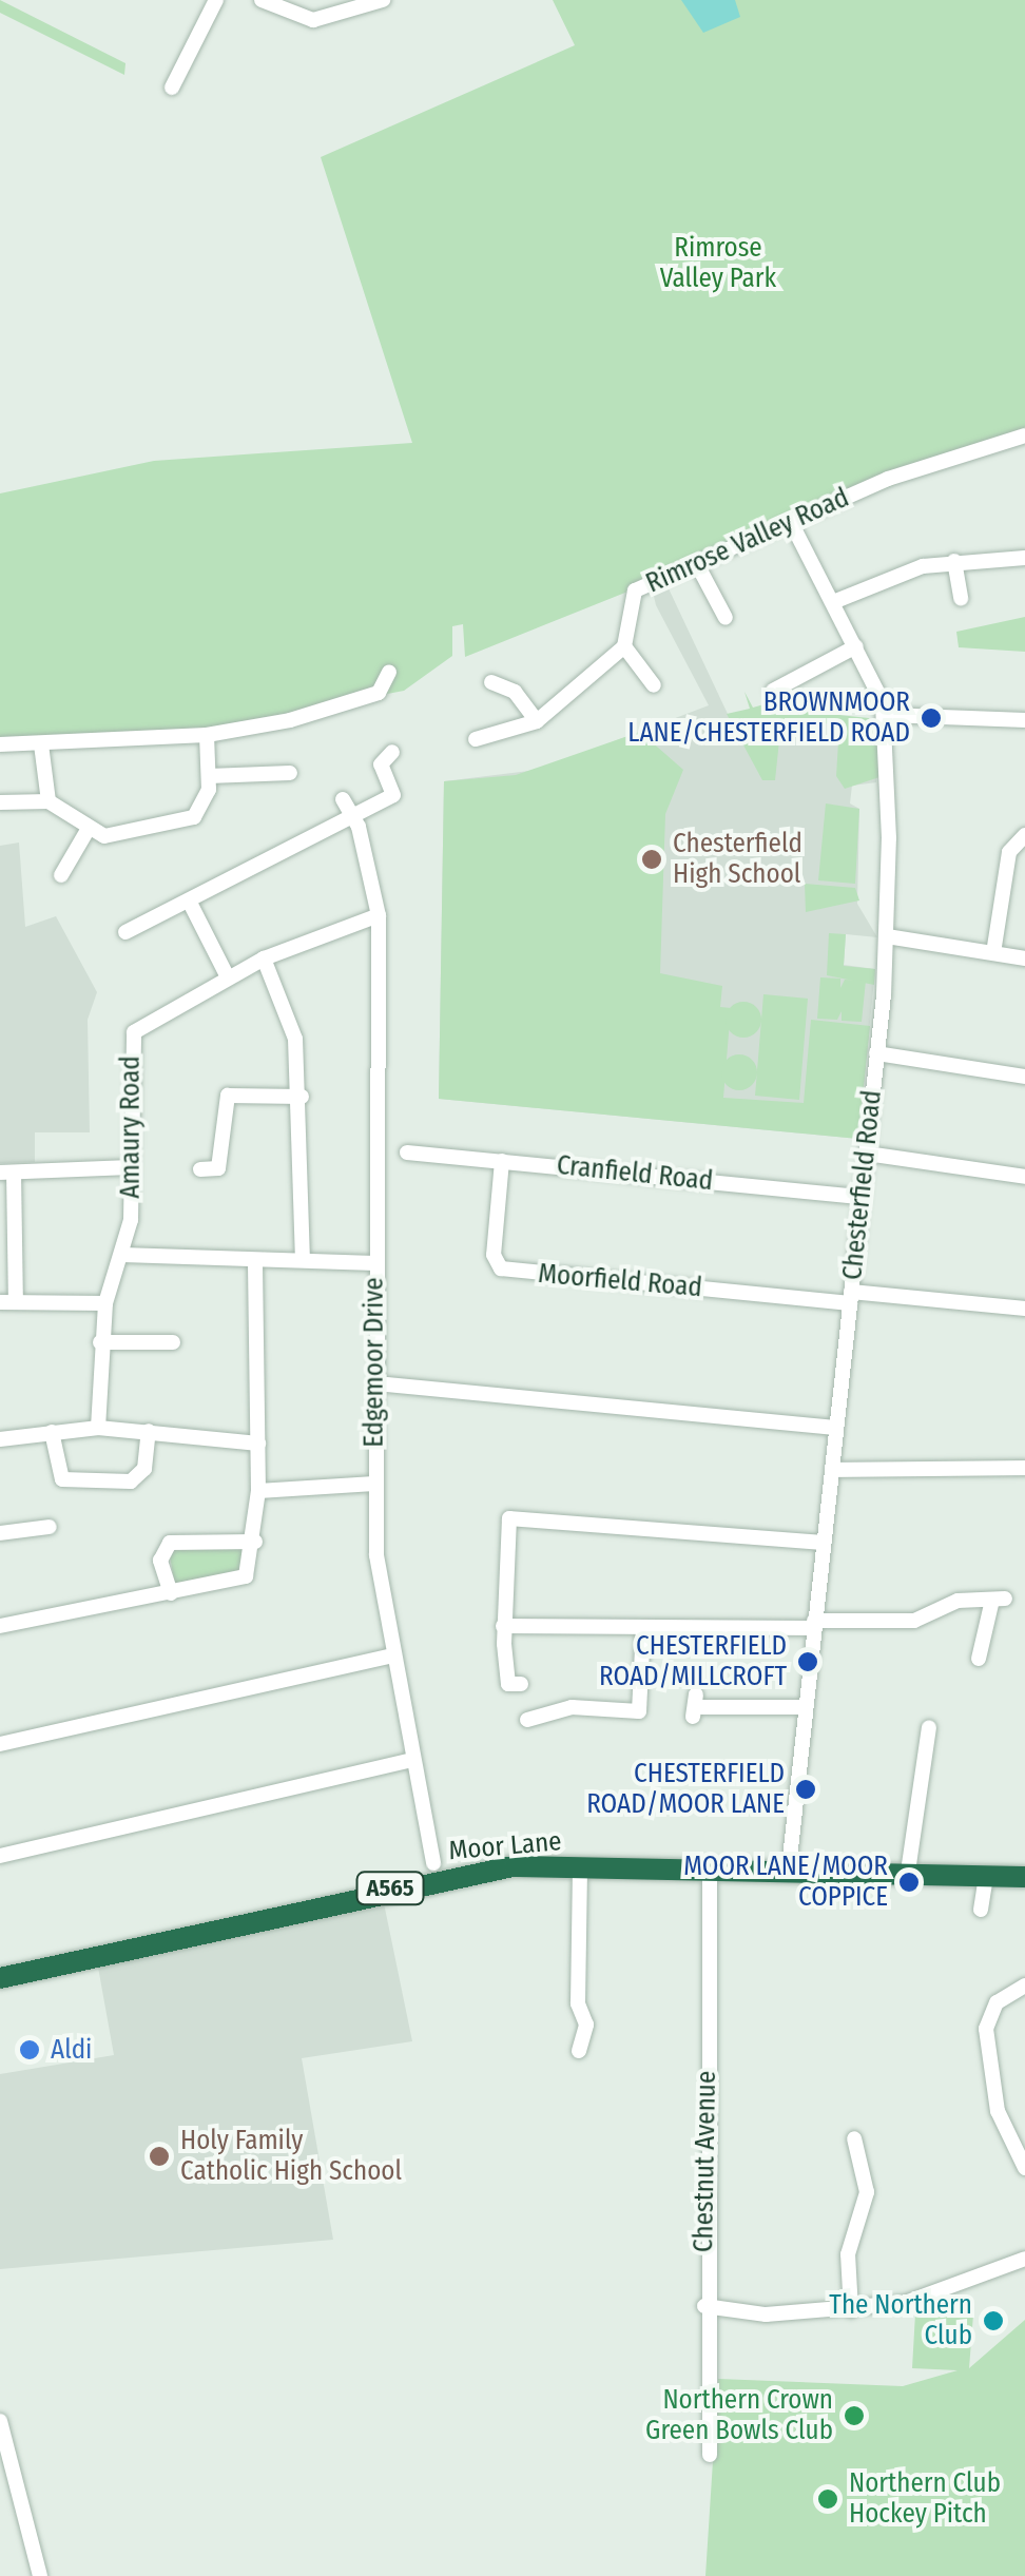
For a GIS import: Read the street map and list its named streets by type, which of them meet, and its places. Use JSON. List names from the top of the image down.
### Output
{
  "streets": {
    "highway": ["Moor Lane", "A565"],
    "street": [
      "Rimrose Valley Road",
      "Amaury Road",
      "Cranfield Road",
      "Chesterfield Road",
      "Moorfield Road",
      "Edgemoor Drive",
      "Chestnut Avenue"
    ]
  },
  "crossings": [
    ["Rimrose Valley Road", "Chesterfield Road"],
    ["Amaury Road", "Edgemoor Drive"],
    ["Cranfield Road", "Chesterfield Road"],
    ["Cranfield Road", "Moorfield Road"],
    ["Chesterfield Road", "Moorfield Road"],
    ["Chesterfield Road", "Moor Lane"],
    ["Moor Lane", "Chestnut Avenue"]
  ],
  "parks": ["Rimrose Valley Park"],
  "places": [
    "BROWNMOOR LANE/CHESTERFIELD ROAD",
    "Chesterfield High School",
    "CHESTERFIELD ROAD/MILLCROFT",
    "CHESTERFIELD ROAD/MOOR LANE",
    "MOOR LANE/MOOR COPPICE",
    "Aldi",
    "Holy Family Catholic High School",
    "The Northern Club",
    "Northern Crown Green Bowls Club",
    "Northern Club Hockey Pitch"
  ]
}
